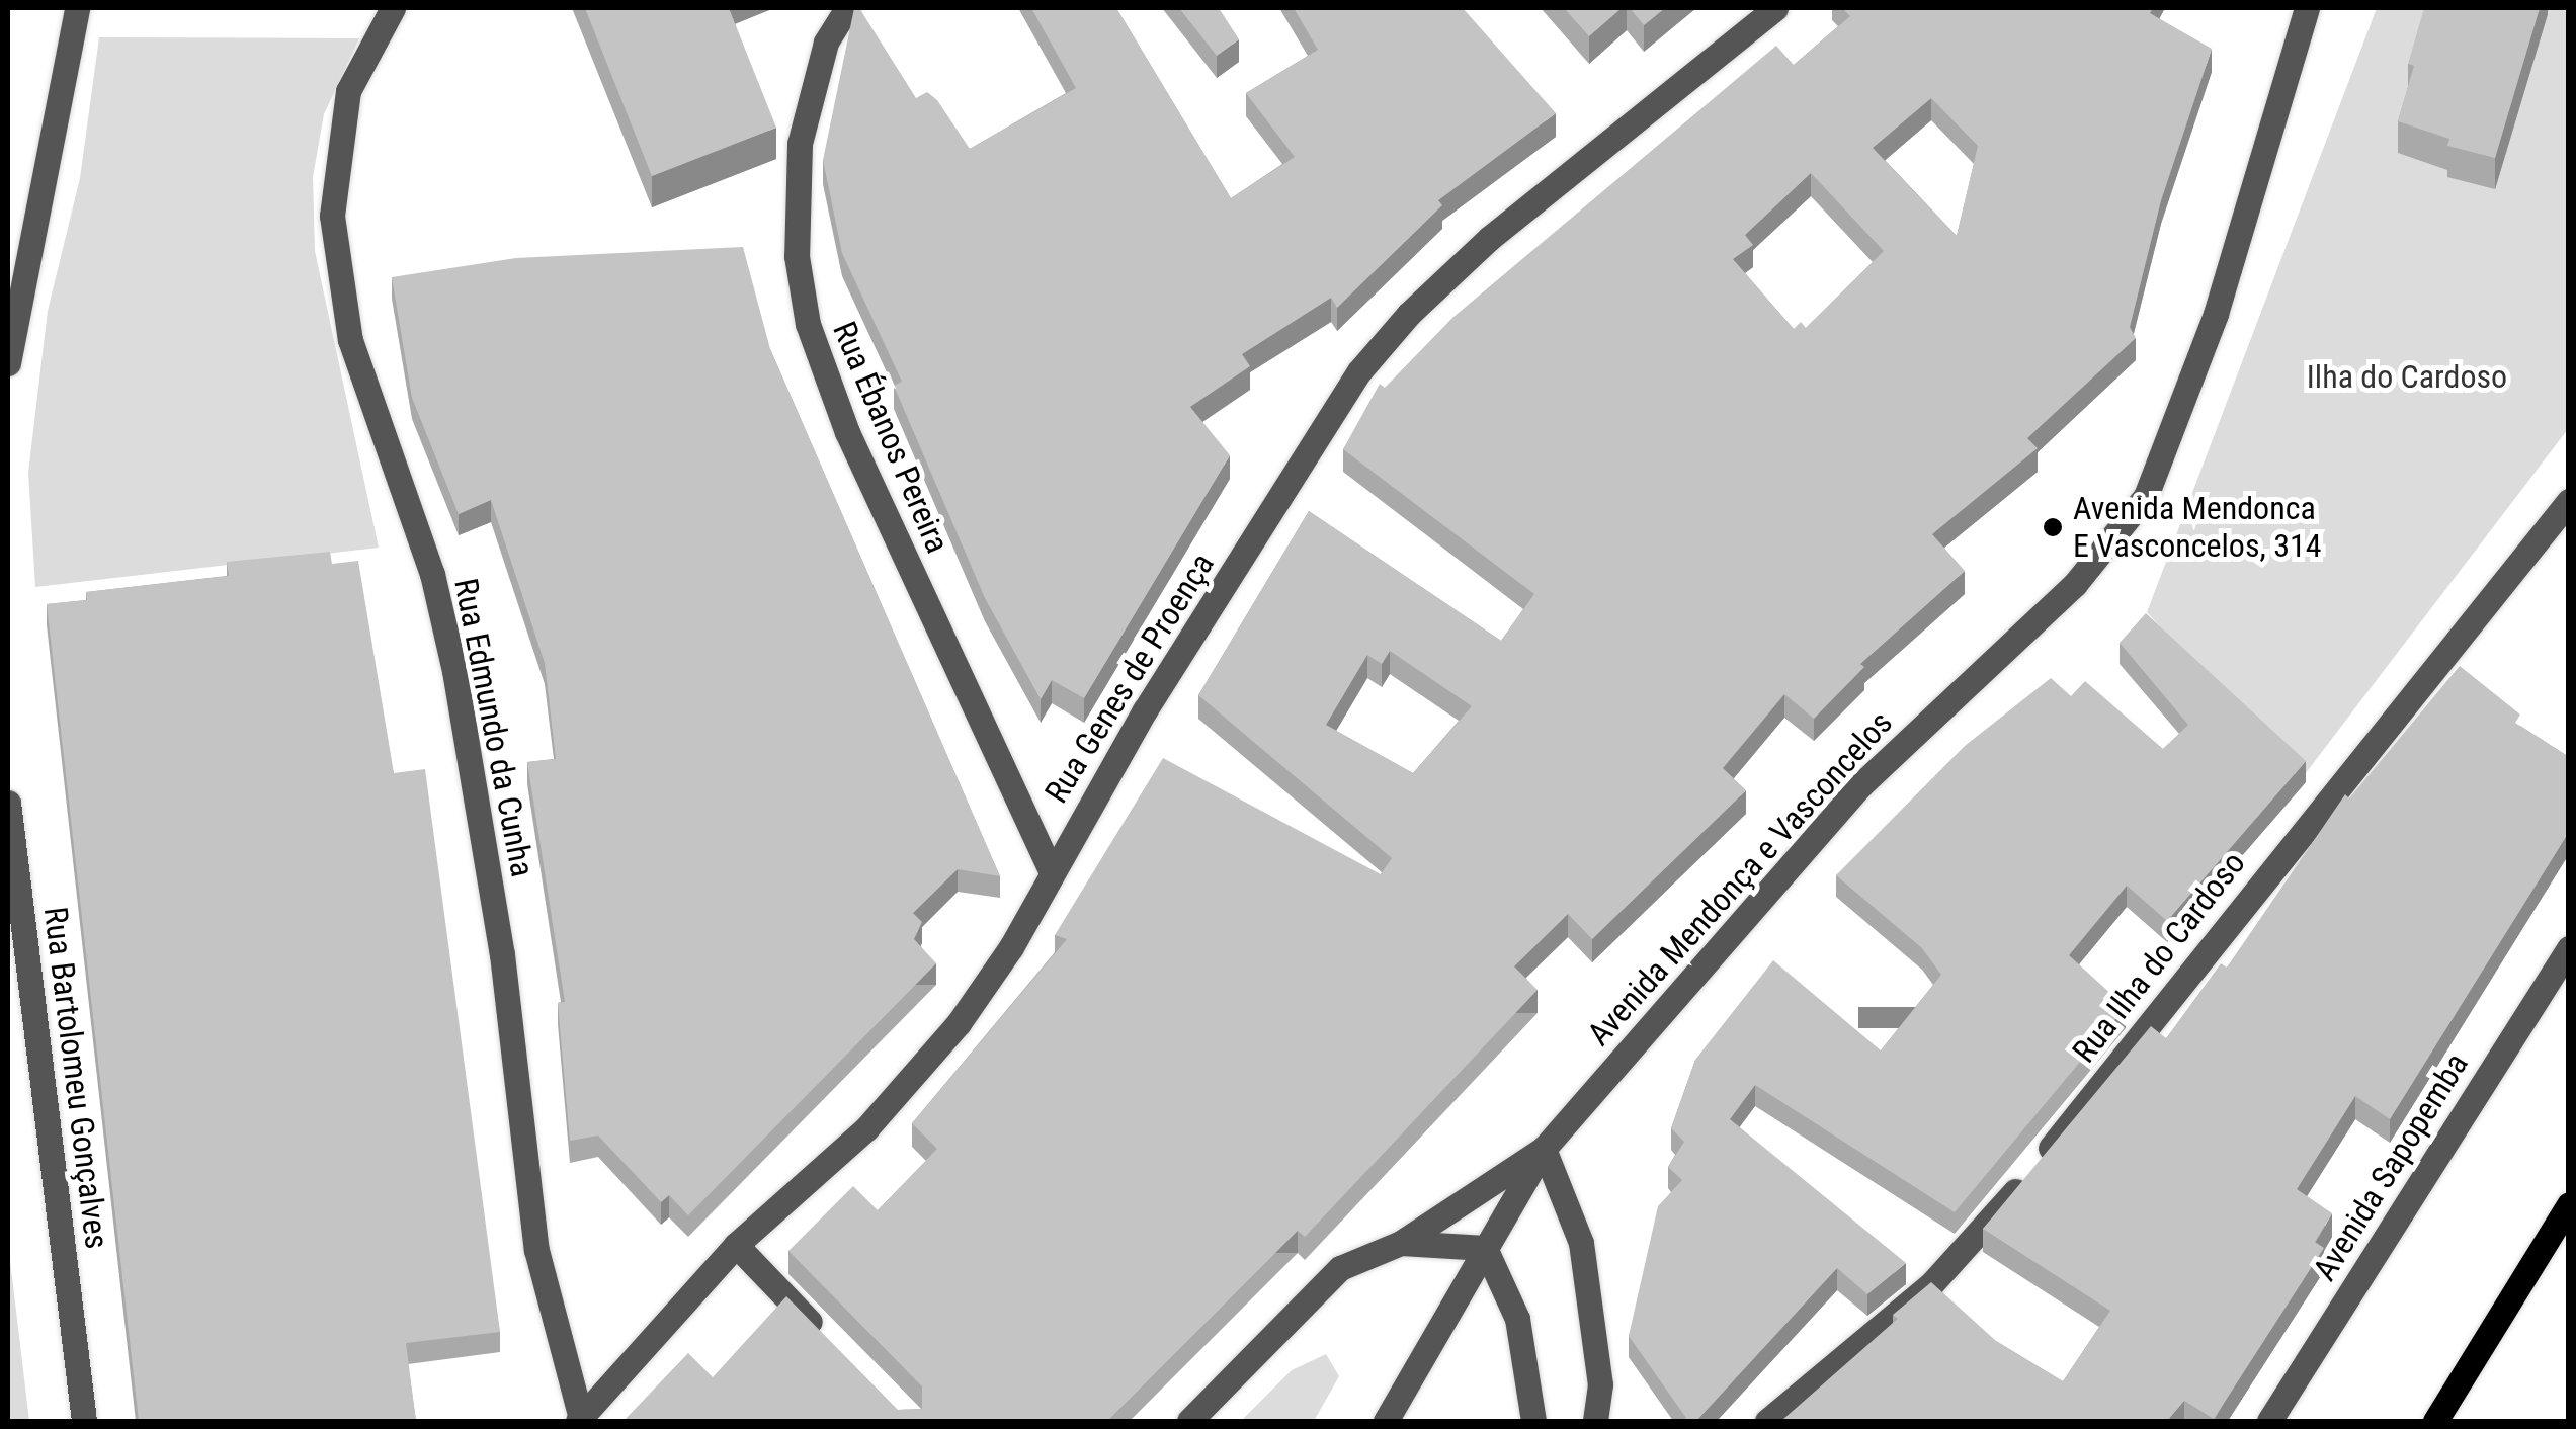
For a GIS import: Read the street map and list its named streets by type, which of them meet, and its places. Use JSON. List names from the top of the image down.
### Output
{
  "streets": {
    "street": [
      "Rua Ébanos Pereira",
      "Rua Genes de Proença",
      "Rua Edmundo da Cunha",
      "Avenida Mendonça e Vasconcelos",
      "Rua Ilha do Cardoso",
      "Rua Bartolomeu Gonçalves",
      "Avenida Sapopemba"
    ]
  },
  "crossings": [
    ["Rua Ébanos Pereira", "Rua Genes de Proença"],
    ["Rua Genes de Proença", "Rua Edmundo da Cunha"]
  ],
  "parks": ["Ilha do Cardoso"],
  "places": ["Avenida Mendonca E Vasconcelos, 314"]
}
